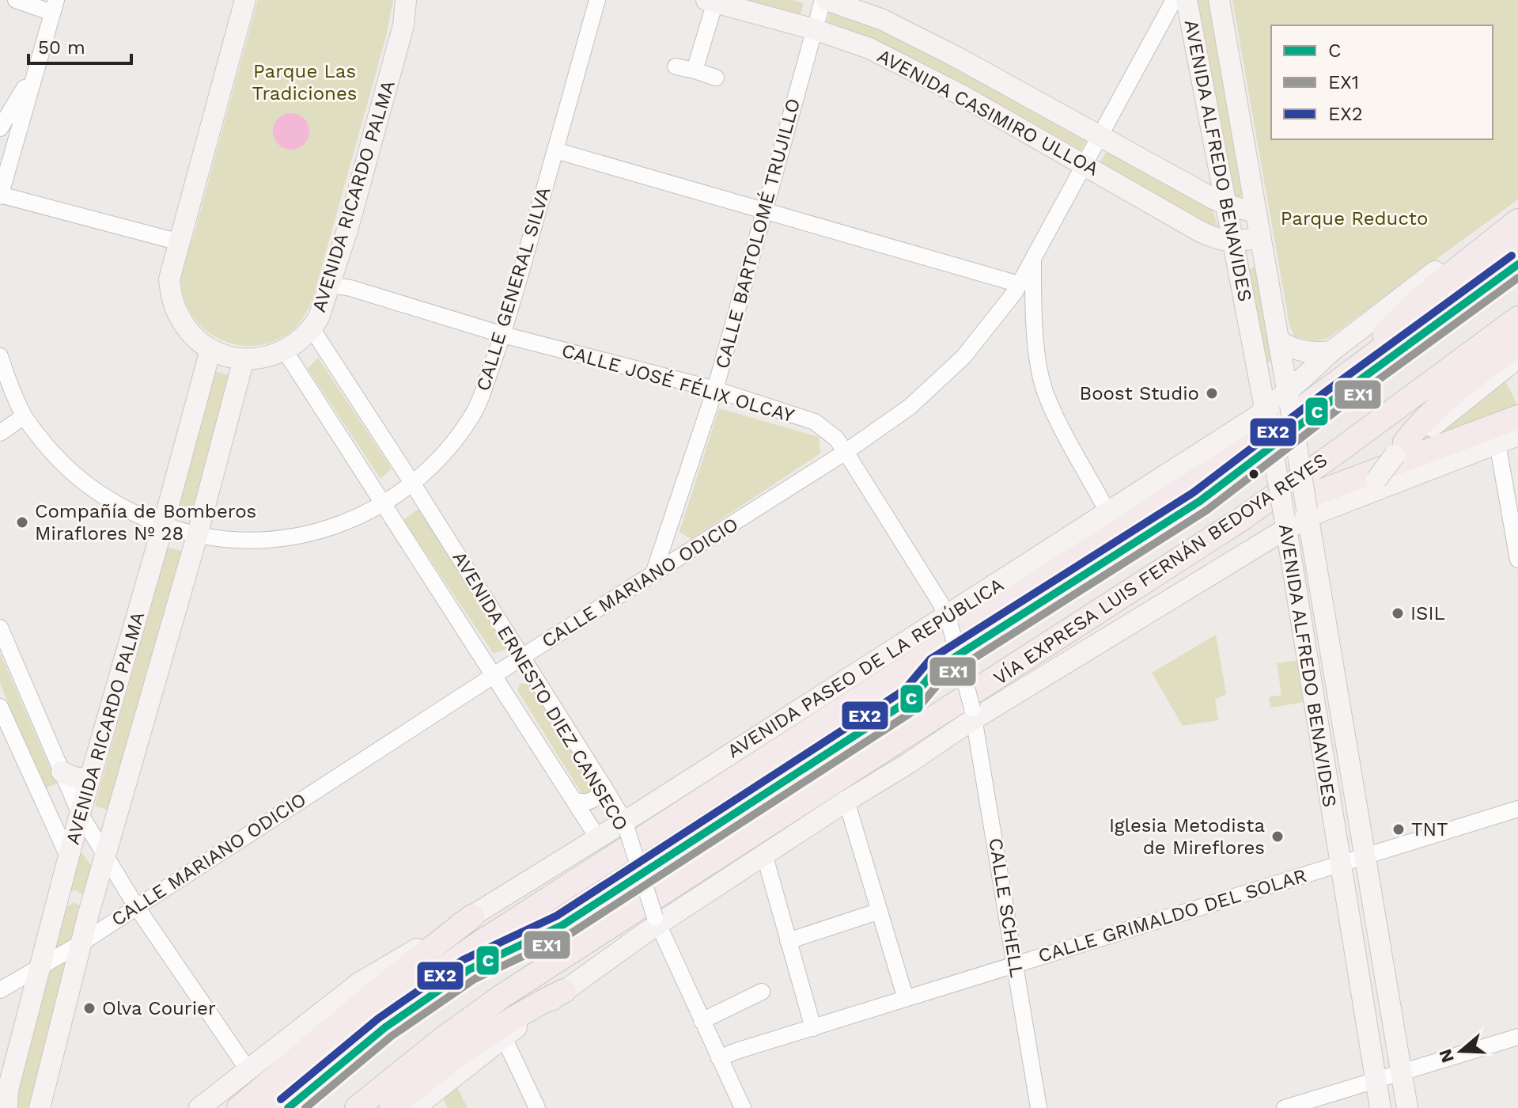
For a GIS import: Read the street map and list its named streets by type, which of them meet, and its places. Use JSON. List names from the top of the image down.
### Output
{
  "streets": {
    "highway": ["VÍA EXPRESA LUIS FERNÁN BEDOYA REYES"],
    "main road": [
      "AVENIDA CASIMIRO ULLOA",
      "AVENIDA ALFREDO BENAVIDES",
      "AVENIDA RICARDO PALMA",
      "AVENIDA PASEO DE LA REPÚBLICA"
    ],
    "street": [
      "CALLE BARTOLOMÉ TRUJILLO",
      "CALLE GENERAL SILVA",
      "CALLE JOSÉ FÉLIX OLCAY",
      "CALLE MARIANO ODICIO",
      "AVENIDA ERNESTO DIEZ CANSECO",
      "CALLE SCHELL",
      "CALLE GRIMALDO DEL SOLAR"
    ]
  },
  "crossings": [
    ["AVENIDA CASIMIRO ULLOA", "AVENIDA ALFREDO BENAVIDES"],
    ["AVENIDA CASIMIRO ULLOA", "CALLE BARTOLOMÉ TRUJILLO"],
    ["AVENIDA CASIMIRO ULLOA", "CALLE MARIANO ODICIO"],
    ["AVENIDA ALFREDO BENAVIDES", "AVENIDA PASEO DE LA REPÚBLICA"],
    ["AVENIDA ALFREDO BENAVIDES", "CALLE GRIMALDO DEL SOLAR"],
    ["AVENIDA RICARDO PALMA", "CALLE GENERAL SILVA"],
    ["AVENIDA RICARDO PALMA", "CALLE JOSÉ FÉLIX OLCAY"],
    ["AVENIDA RICARDO PALMA", "CALLE MARIANO ODICIO"],
    ["AVENIDA RICARDO PALMA", "AVENIDA ERNESTO DIEZ CANSECO"],
    ["CALLE BARTOLOMÉ TRUJILLO", "CALLE JOSÉ FÉLIX OLCAY"],
    ["CALLE BARTOLOMÉ TRUJILLO", "CALLE MARIANO ODICIO"],
    ["CALLE GENERAL SILVA", "CALLE JOSÉ FÉLIX OLCAY"],
    ["CALLE GENERAL SILVA", "AVENIDA ERNESTO DIEZ CANSECO"],
    ["CALLE JOSÉ FÉLIX OLCAY", "CALLE MARIANO ODICIO"],
    ["CALLE JOSÉ FÉLIX OLCAY", "AVENIDA PASEO DE LA REPÚBLICA"],
    ["CALLE JOSÉ FÉLIX OLCAY", "CALLE SCHELL"],
    ["CALLE MARIANO ODICIO", "AVENIDA ERNESTO DIEZ CANSECO"],
    ["AVENIDA PASEO DE LA REPÚBLICA", "AVENIDA ERNESTO DIEZ CANSECO"],
    ["AVENIDA ERNESTO DIEZ CANSECO", "CALLE GRIMALDO DEL SOLAR"],
    ["CALLE SCHELL", "CALLE GRIMALDO DEL SOLAR"]
  ],
  "parks": ["Parque Las Tradiciones", "Parque Reducto"],
  "places": [
    "Boost Studio",
    "Compañía de Bomberos Miraflores Nº 28",
    "ISIL",
    "TNT",
    "Iglesia Metodista de Mireflores",
    "Olva Courier"
  ],
  "lines": ["transit line EX2", "transit line C", "transit line EX1"],
  "legend": ["C", "EX1", "EX2"],
  "scale_bar": "50 m",
  "north": "left"
}
